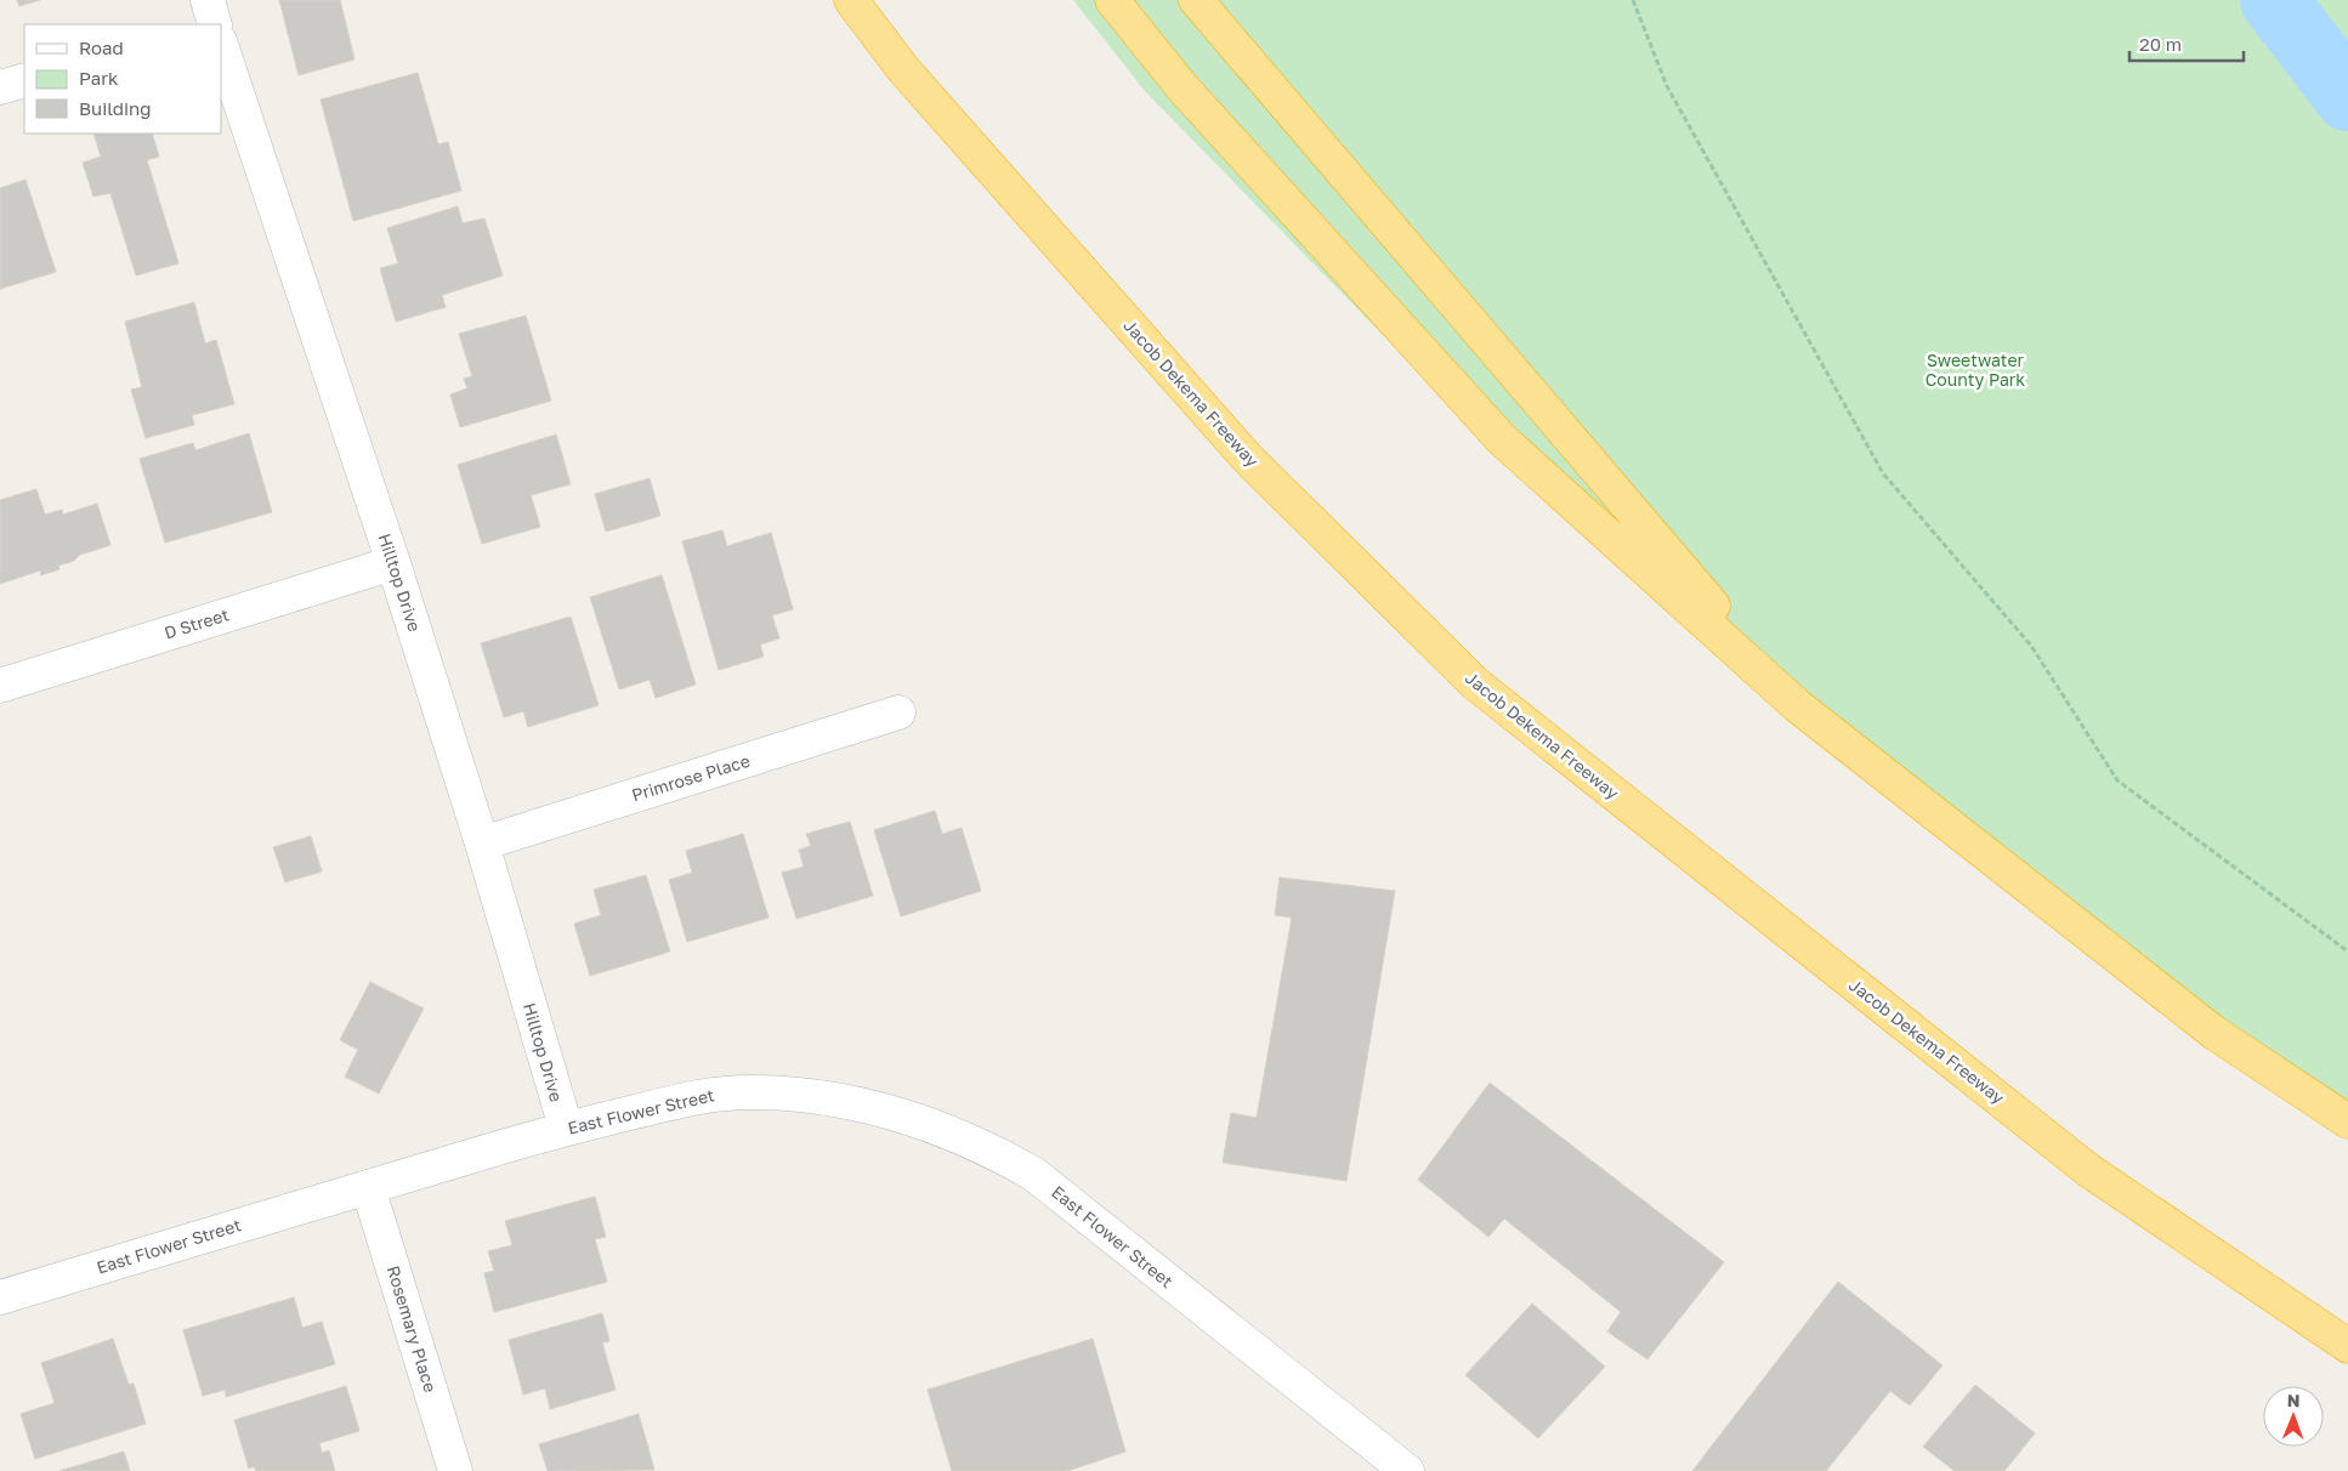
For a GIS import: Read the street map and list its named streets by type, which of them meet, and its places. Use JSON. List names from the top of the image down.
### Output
{
  "streets": {
    "highway": ["Jacob Dekema Freeway"],
    "street": [
      "Hilltop Drive",
      "D Street",
      "Primrose Place",
      "East Flower Street",
      "Rosemary Place"
    ]
  },
  "crossings": [
    ["Hilltop Drive", "D Street"],
    ["Hilltop Drive", "Primrose Place"],
    ["Hilltop Drive", "East Flower Street"],
    ["East Flower Street", "Rosemary Place"]
  ],
  "parks": ["Sweetwater County Park"],
  "legend": ["Road", "Park", "Building"],
  "scale_bar": "20 m",
  "north": "top"
}
